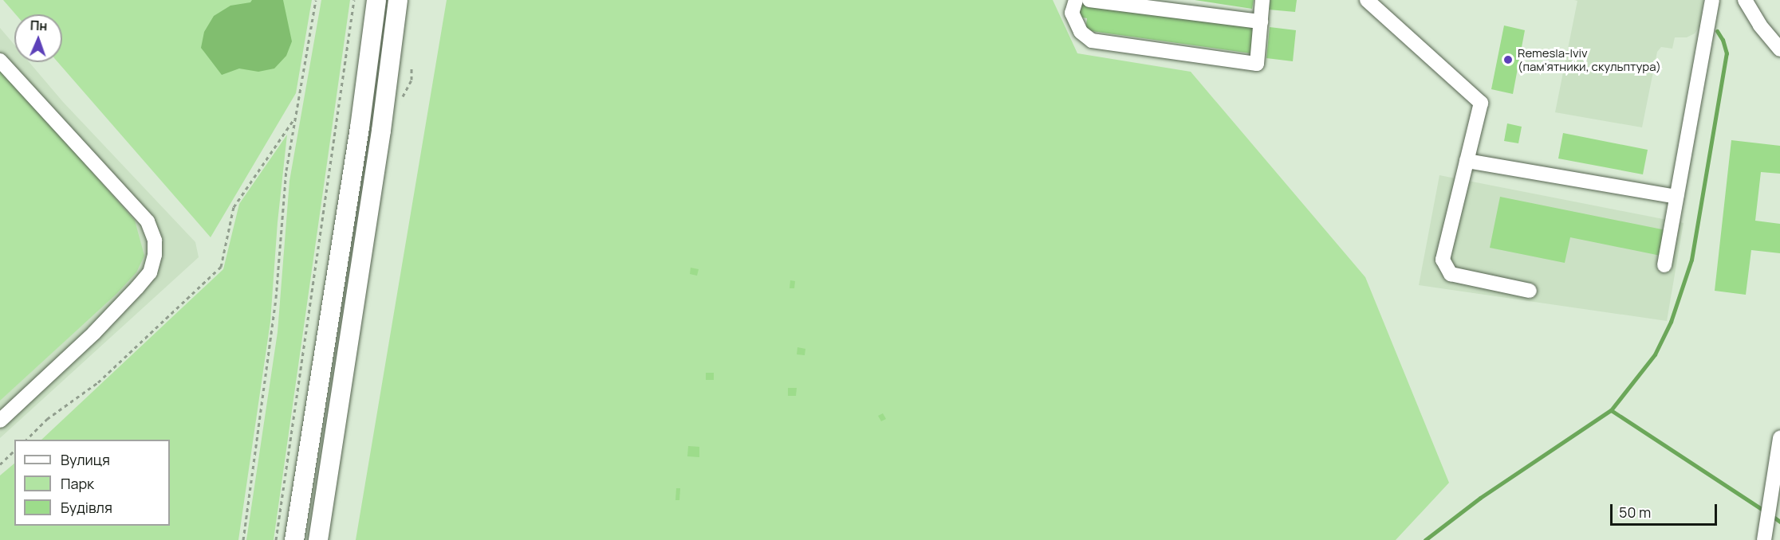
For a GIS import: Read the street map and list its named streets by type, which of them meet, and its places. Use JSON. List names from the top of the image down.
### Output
{
  "places": ["Remesla-lviv (пам'ятники, скульптура)"],
  "legend": ["Вулиця", "Парк", "Будівля"],
  "scale_bar": "50 m",
  "north": "top"
}
